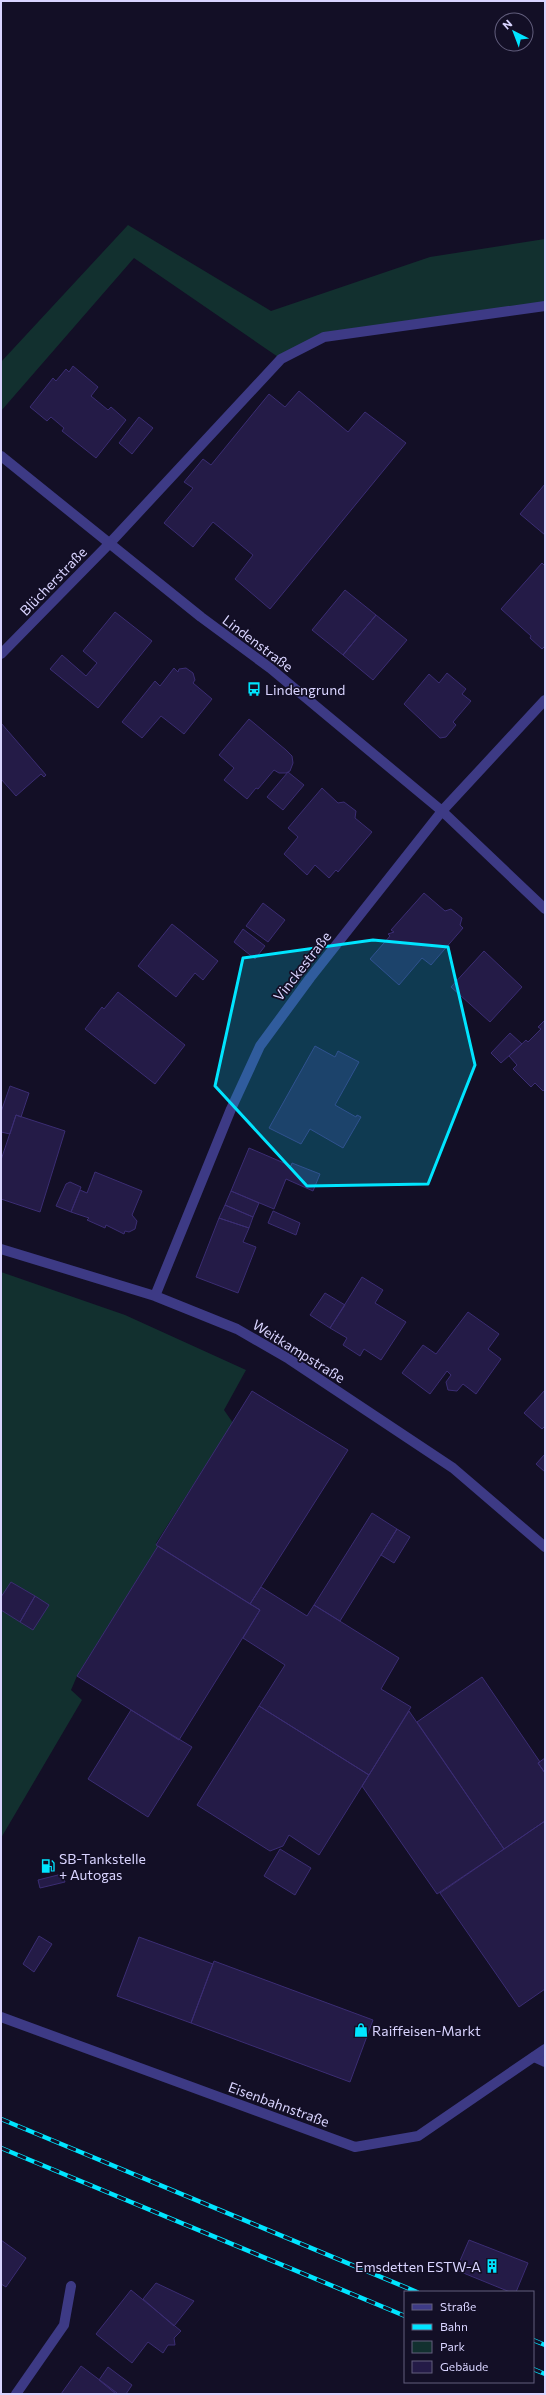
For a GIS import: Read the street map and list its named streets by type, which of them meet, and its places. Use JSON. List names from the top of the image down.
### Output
{
  "streets": {
    "street": [
      "Blücherstraße",
      "Lindenstraße",
      "Vinckestraße",
      "Weitkampstraße",
      "Eisenbahnstraße"
    ]
  },
  "crossings": [
    ["Blücherstraße", "Lindenstraße"],
    ["Lindenstraße", "Vinckestraße"],
    ["Vinckestraße", "Weitkampstraße"]
  ],
  "places": {
    "bus stop": ["Lindengrund"],
    "fuel station": ["SB-Tankstelle + Autogas"],
    "shop": ["Raiffeisen-Markt"],
    "building": ["Emsdetten ESTW-A"]
  },
  "legend": [
    "Straße",
    "Bahn",
    "Park",
    "Gebäude"
  ],
  "north": "top left"
}
